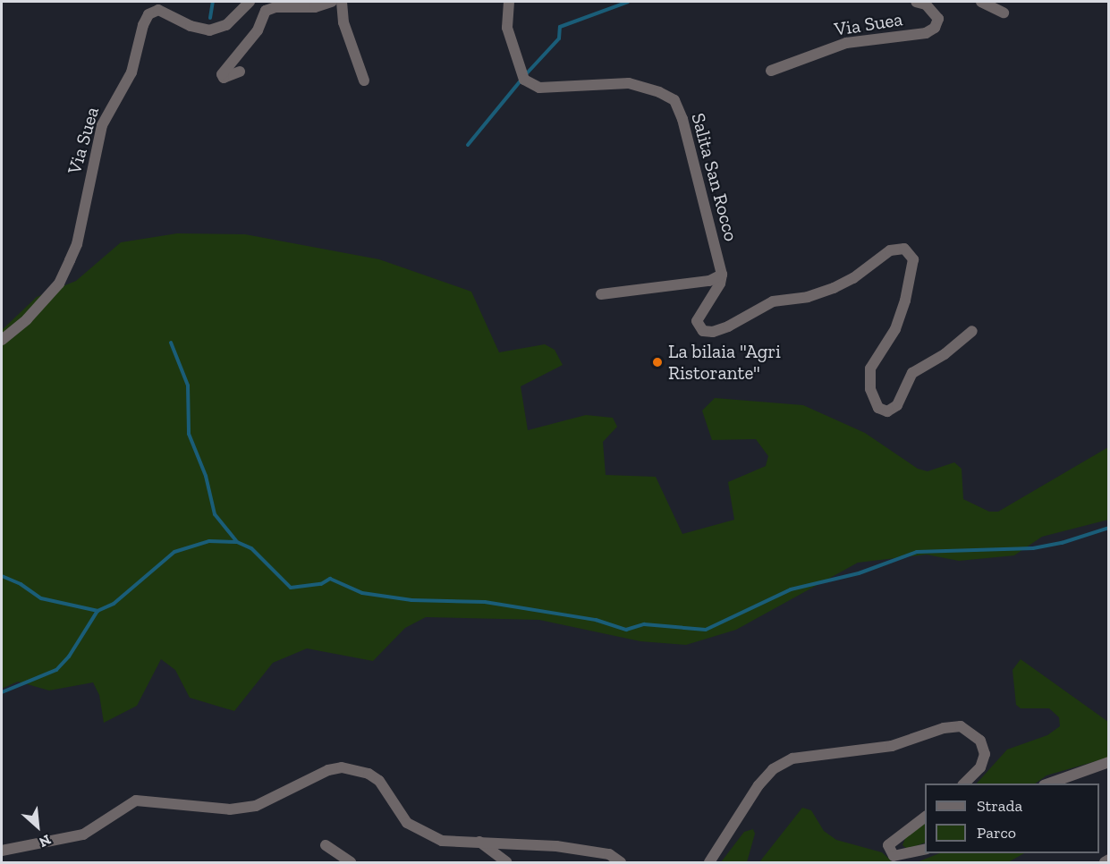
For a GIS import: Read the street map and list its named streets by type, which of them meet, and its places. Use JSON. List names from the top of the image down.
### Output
{
  "streets": {
    "street": ["Via Suea", "Salita San Rocco"]
  },
  "places": ["La bilaia \"Agri Ristorante\""],
  "legend": ["Strada", "Parco"],
  "north": "bottom right"
}
